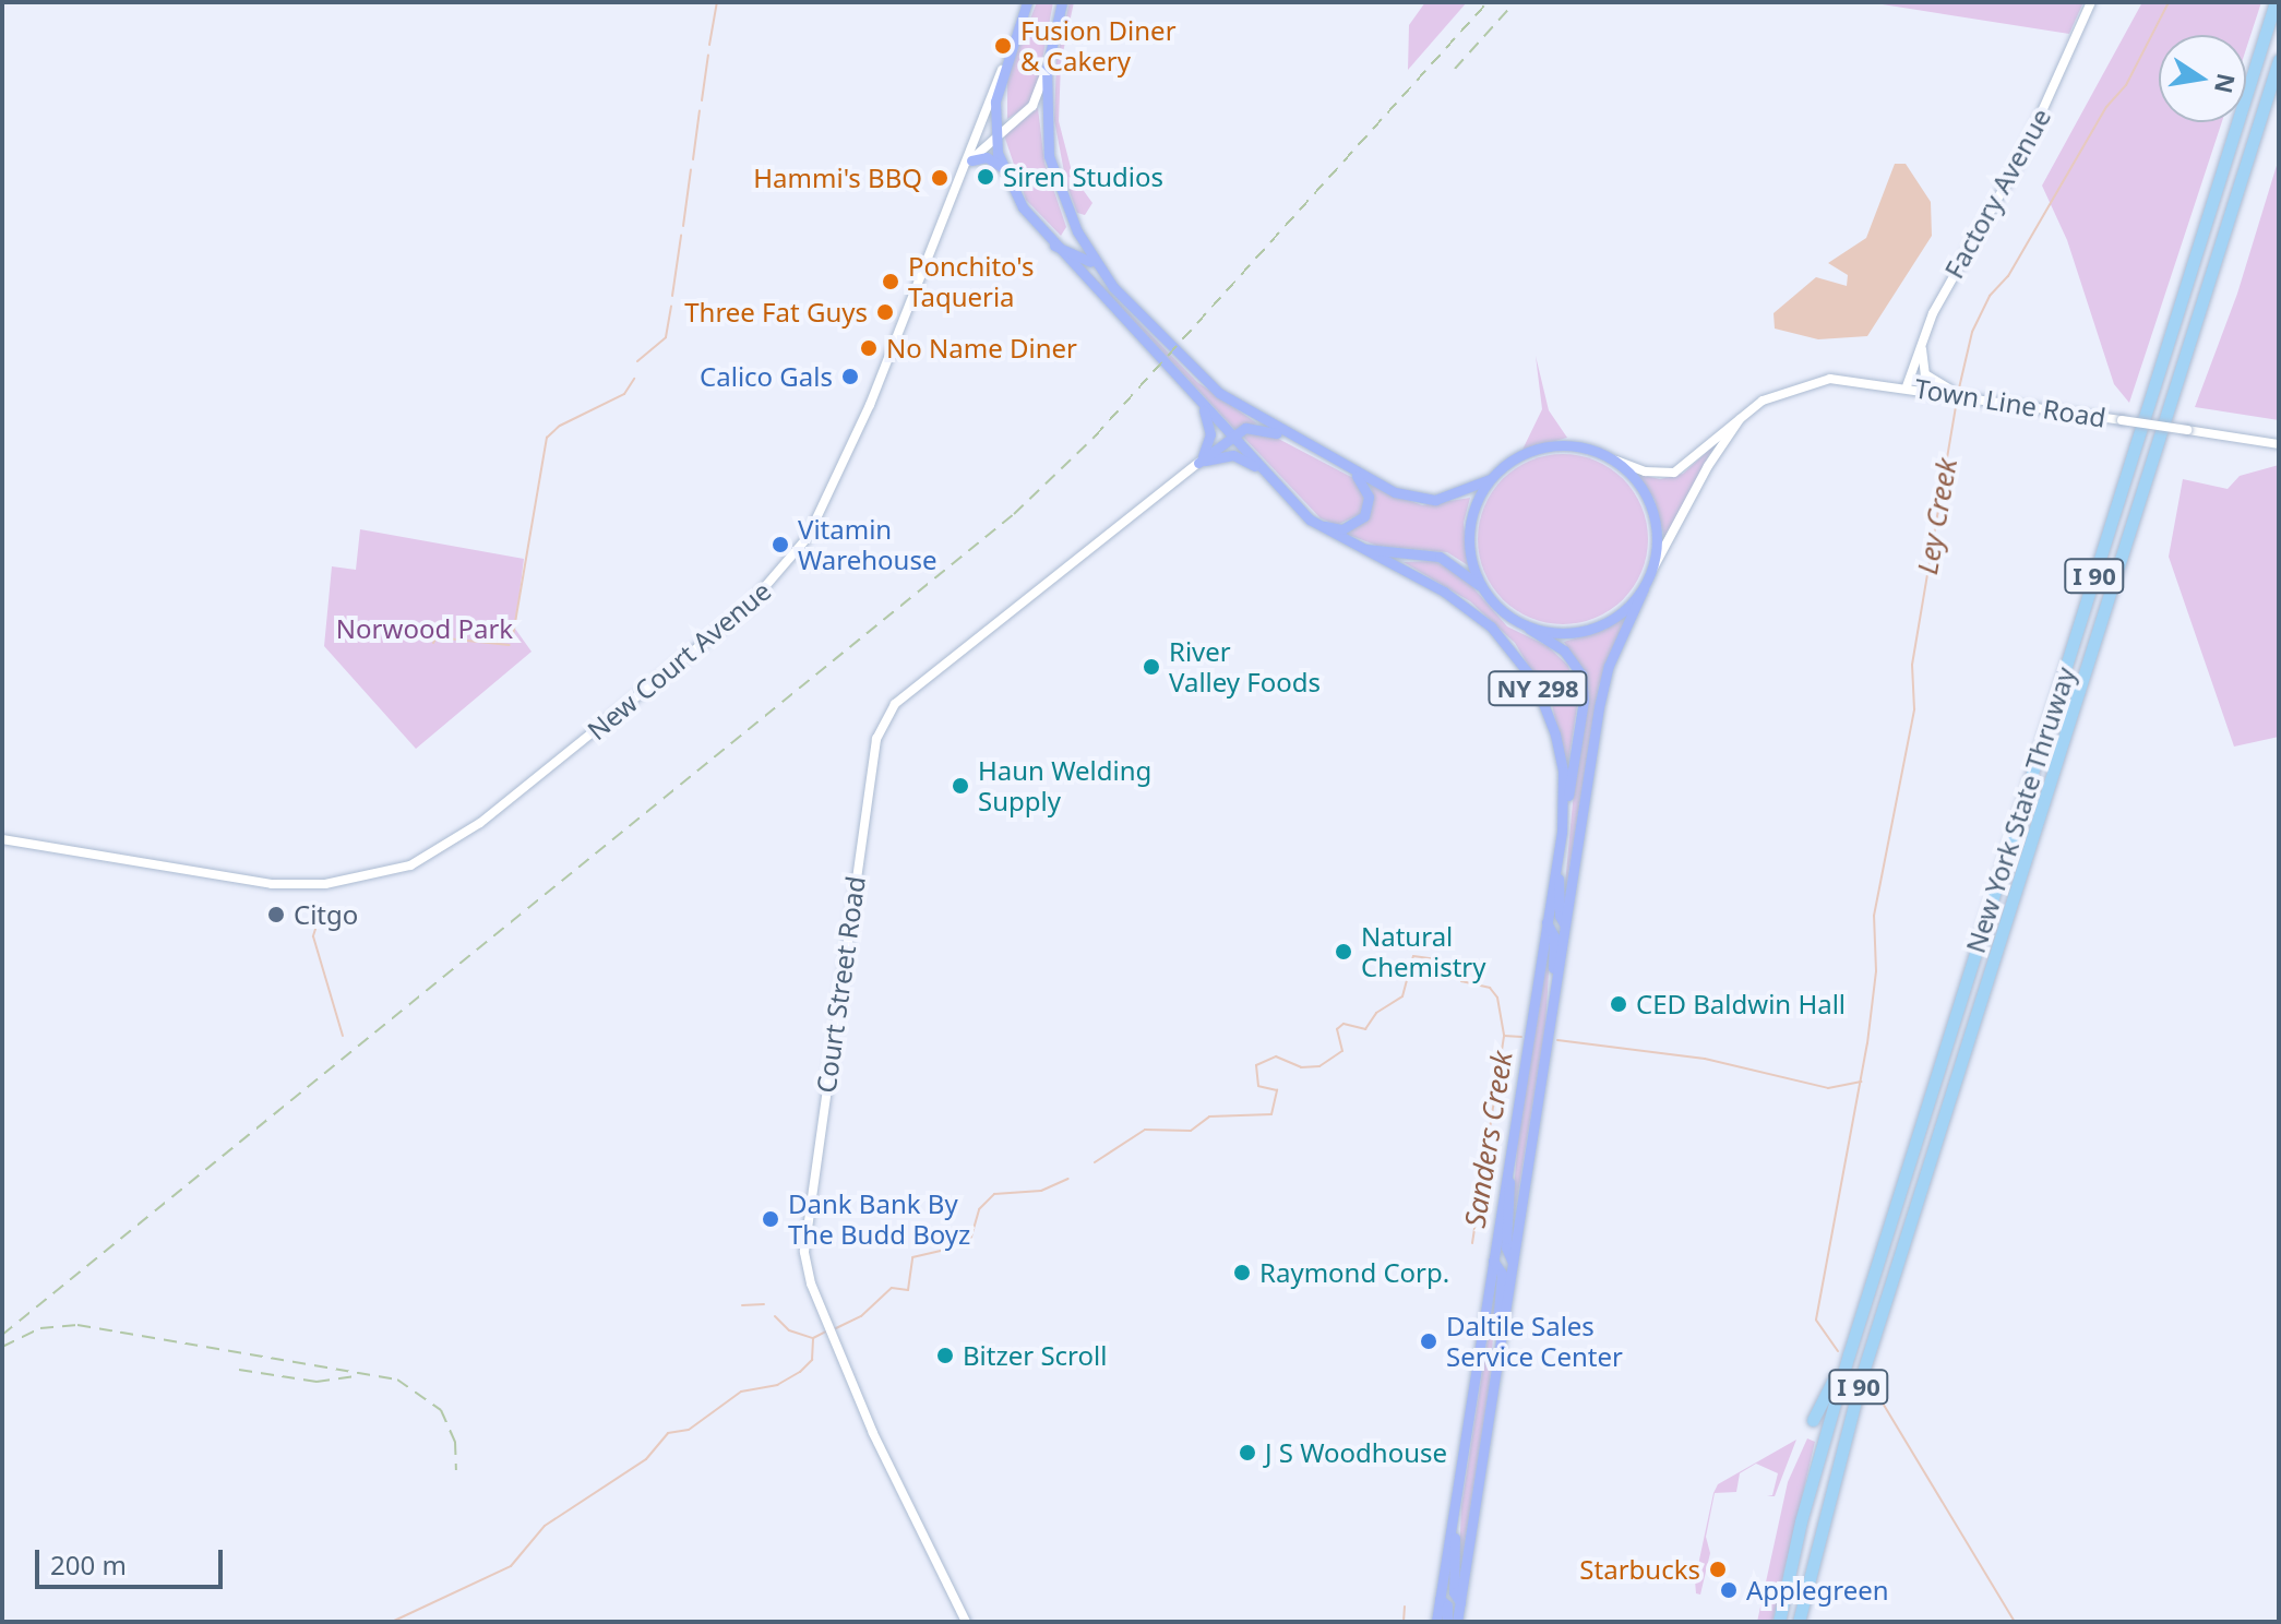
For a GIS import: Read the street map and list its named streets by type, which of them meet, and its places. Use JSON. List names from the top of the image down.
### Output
{
  "streets": {
    "highway": ["I 90", "New York State Thruway"],
    "main road": ["NY 298"],
    "street": [
      "Factory Avenue",
      "Town Line Road",
      "New Court Avenue",
      "Court Street Road"
    ]
  },
  "crossings": [
    ["Factory Avenue", "Town Line Road"],
    ["Town Line Road", "NY 298"],
    ["New Court Avenue", "NY 298"]
  ],
  "water": ["Ley Creek", "Sanders Creek"],
  "parks": ["Norwood Park"],
  "places": [
    "Fusion Diner & Cakery",
    "Siren Studios",
    "Hammi's BBQ",
    "Ponchito's Taqueria",
    "Three Fat Guys",
    "No Name Diner",
    "Calico Gals",
    "Vitamin Warehouse",
    "River Valley Foods",
    "Haun Welding Supply",
    "Citgo",
    "Natural Chemistry",
    "CED Baldwin Hall",
    "Dank Bank By The Budd Boyz",
    "Raymond Corp.",
    "Daltile Sales Service Center",
    "Bitzer Scroll",
    "J S Woodhouse",
    "Starbucks",
    "Applegreen"
  ],
  "scale_bar": "200 m",
  "north": "right"
}
